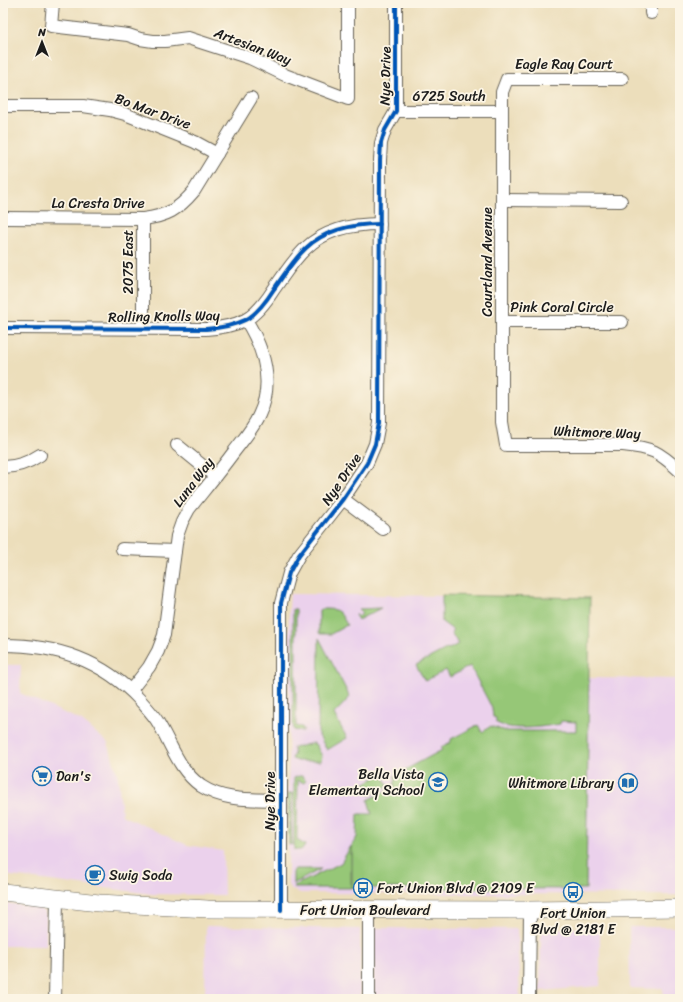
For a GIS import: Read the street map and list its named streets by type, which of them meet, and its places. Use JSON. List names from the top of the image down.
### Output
{
  "streets": {
    "main road": ["Fort Union Boulevard"],
    "street": [
      "Artesian Way",
      "Eagle Ray Court",
      "Nye Drive",
      "6725 South",
      "Bo Mar Drive",
      "La Cresta Drive",
      "2075 East",
      "Courtland Avenue",
      "Pink Coral Circle",
      "Rolling Knolls Way",
      "Whitmore Way",
      "Luna Way"
    ]
  },
  "crossings": [
    ["Eagle Ray Court", "Courtland Avenue"],
    ["Nye Drive", "6725 South"],
    ["Nye Drive", "Rolling Knolls Way"],
    ["Nye Drive", "Fort Union Boulevard"],
    ["6725 South", "Courtland Avenue"],
    ["Bo Mar Drive", "La Cresta Drive"],
    ["La Cresta Drive", "2075 East"],
    ["2075 East", "Rolling Knolls Way"],
    ["Courtland Avenue", "Pink Coral Circle"],
    ["Courtland Avenue", "Whitmore Way"],
    ["Rolling Knolls Way", "Luna Way"]
  ],
  "places": {
    "supermarket": ["Dan's"],
    "school or university": ["Bella Vista Elementary School"],
    "library": ["Whitmore Library"],
    "cafe": ["Swig Soda"],
    "bus stop": ["Fort Union Blvd @ 2109 E", "Fort Union Blvd @ 2181 E"]
  },
  "north": "top"
}
